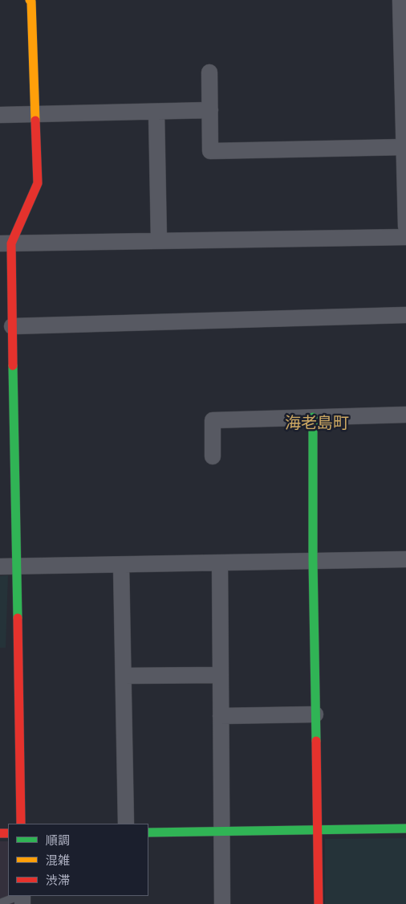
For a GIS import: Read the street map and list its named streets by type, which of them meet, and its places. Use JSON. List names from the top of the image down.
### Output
{
  "districts": ["海老島町"],
  "legend": ["順調", "混雑", "渋滞"]
}
